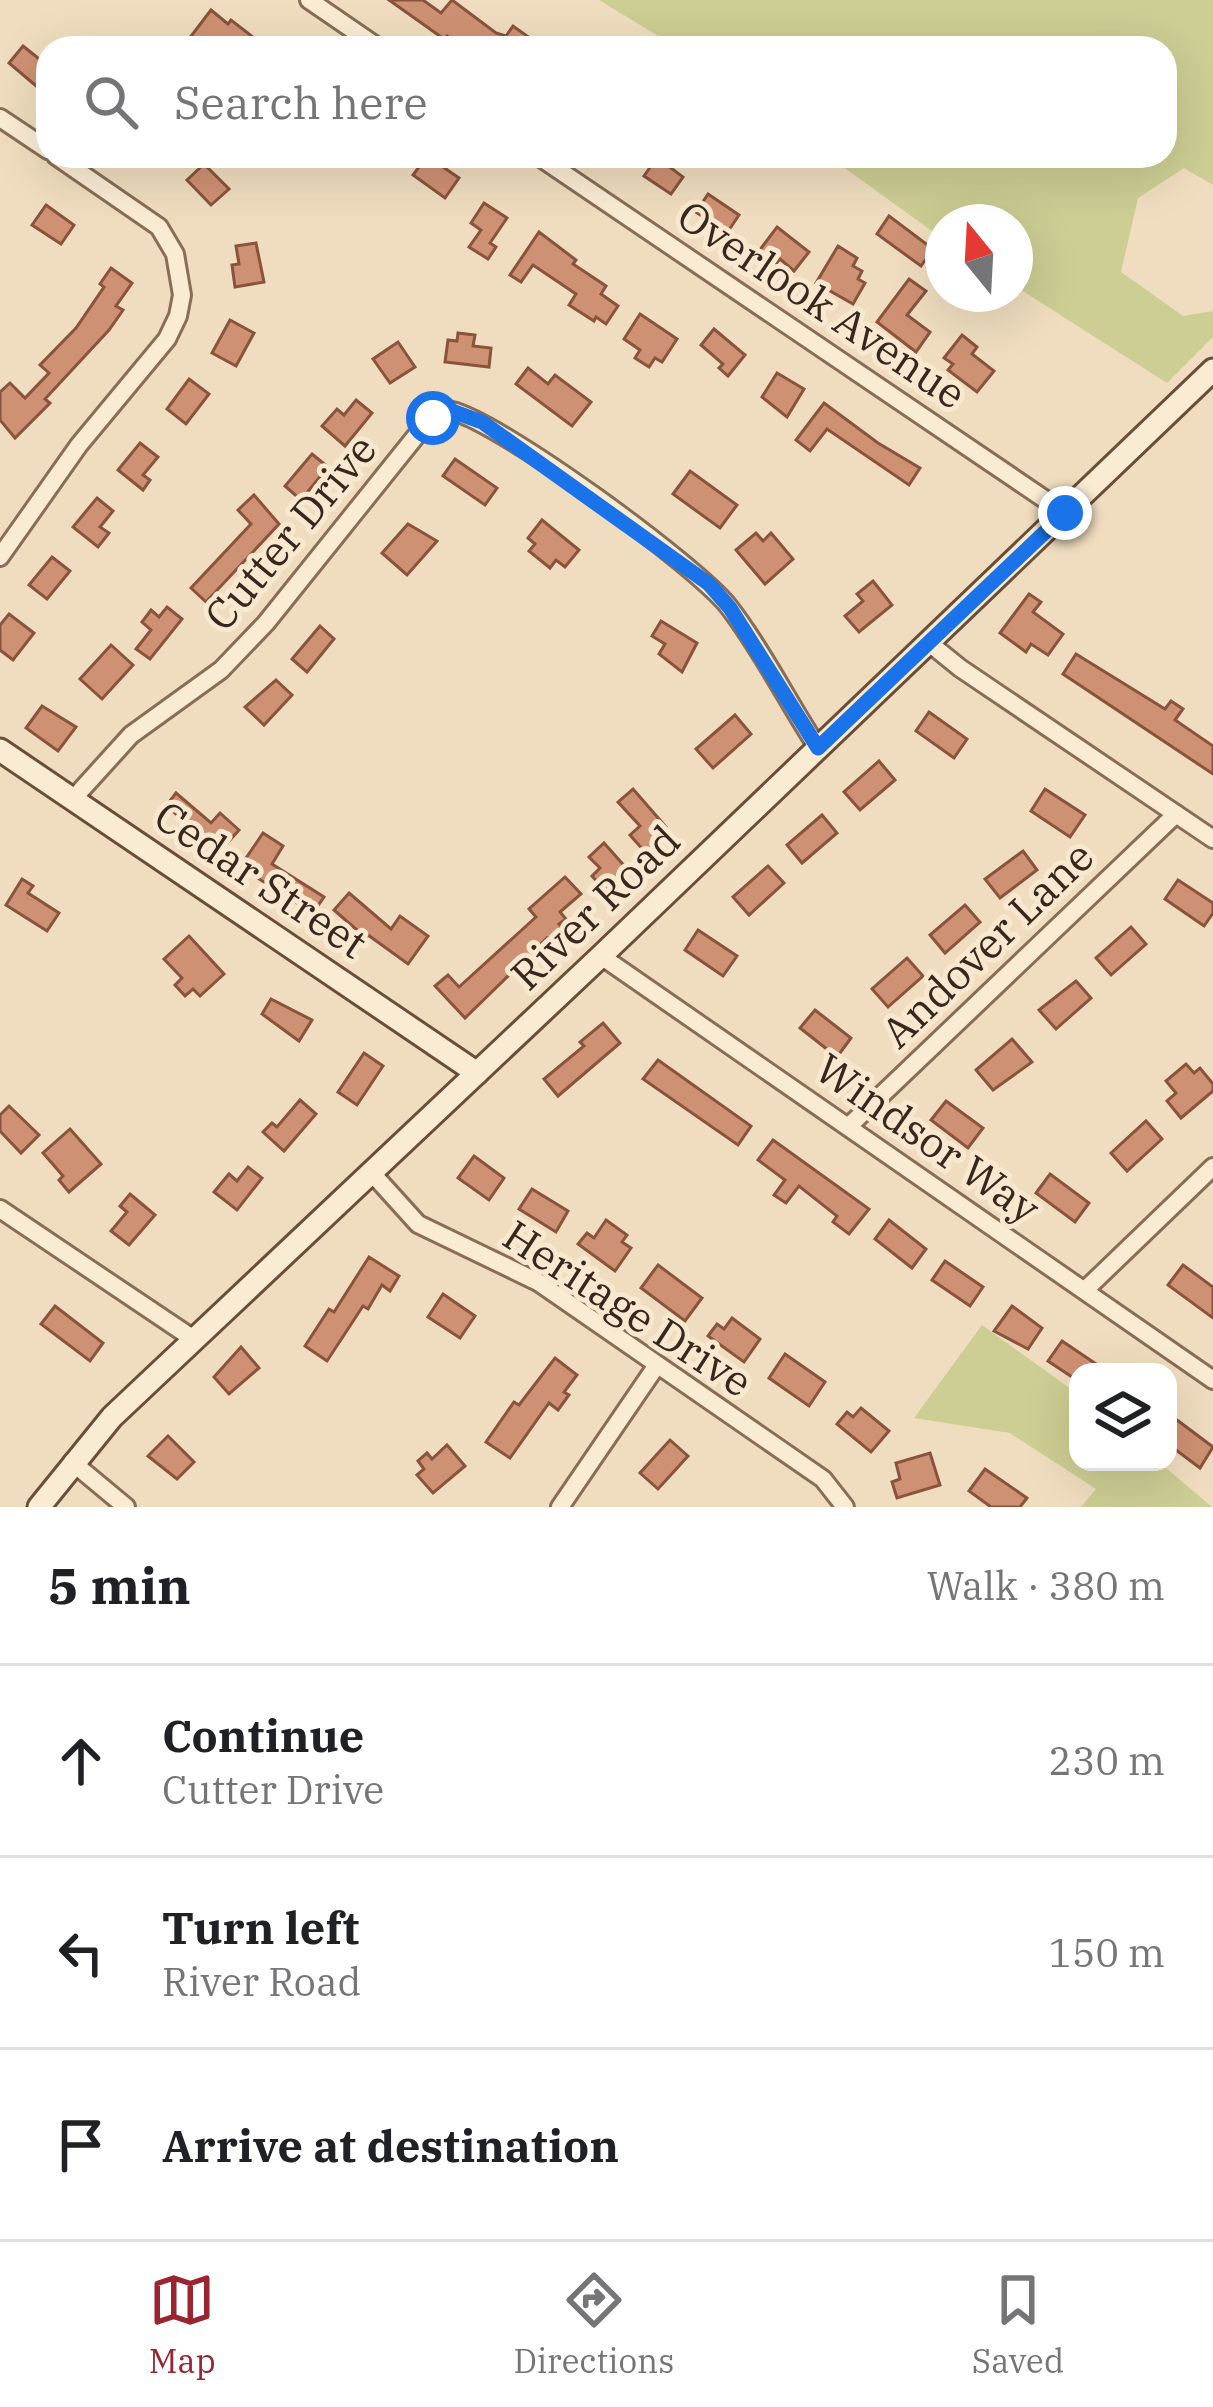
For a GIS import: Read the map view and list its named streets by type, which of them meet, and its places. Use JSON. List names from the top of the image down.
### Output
{
  "streets": {
    "street": [
      "Overlook Avenue",
      "Cutter Drive",
      "Cedar Street",
      "River Road",
      "Andover Lane",
      "Windsor Way",
      "Heritage Drive"
    ]
  },
  "crossings": [
    ["Overlook Avenue", "River Road"],
    ["Cutter Drive", "Cedar Street"],
    ["Cutter Drive", "River Road"],
    ["Cedar Street", "River Road"],
    ["River Road", "Windsor Way"],
    ["River Road", "Heritage Drive"],
    ["Andover Lane", "Windsor Way"]
  ],
  "north": "top",
  "page": {
    "search": "Search here",
    "heading": ["5 min", "Walk · 380 m"],
    "list": [
      ["Continue", "Cutter Drive", "230 m"],
      ["Turn left", "River Road", "150 m"],
      "Arrive at destination"
    ],
    "nav": ["Map", "Directions", "Saved"]
  }
}
